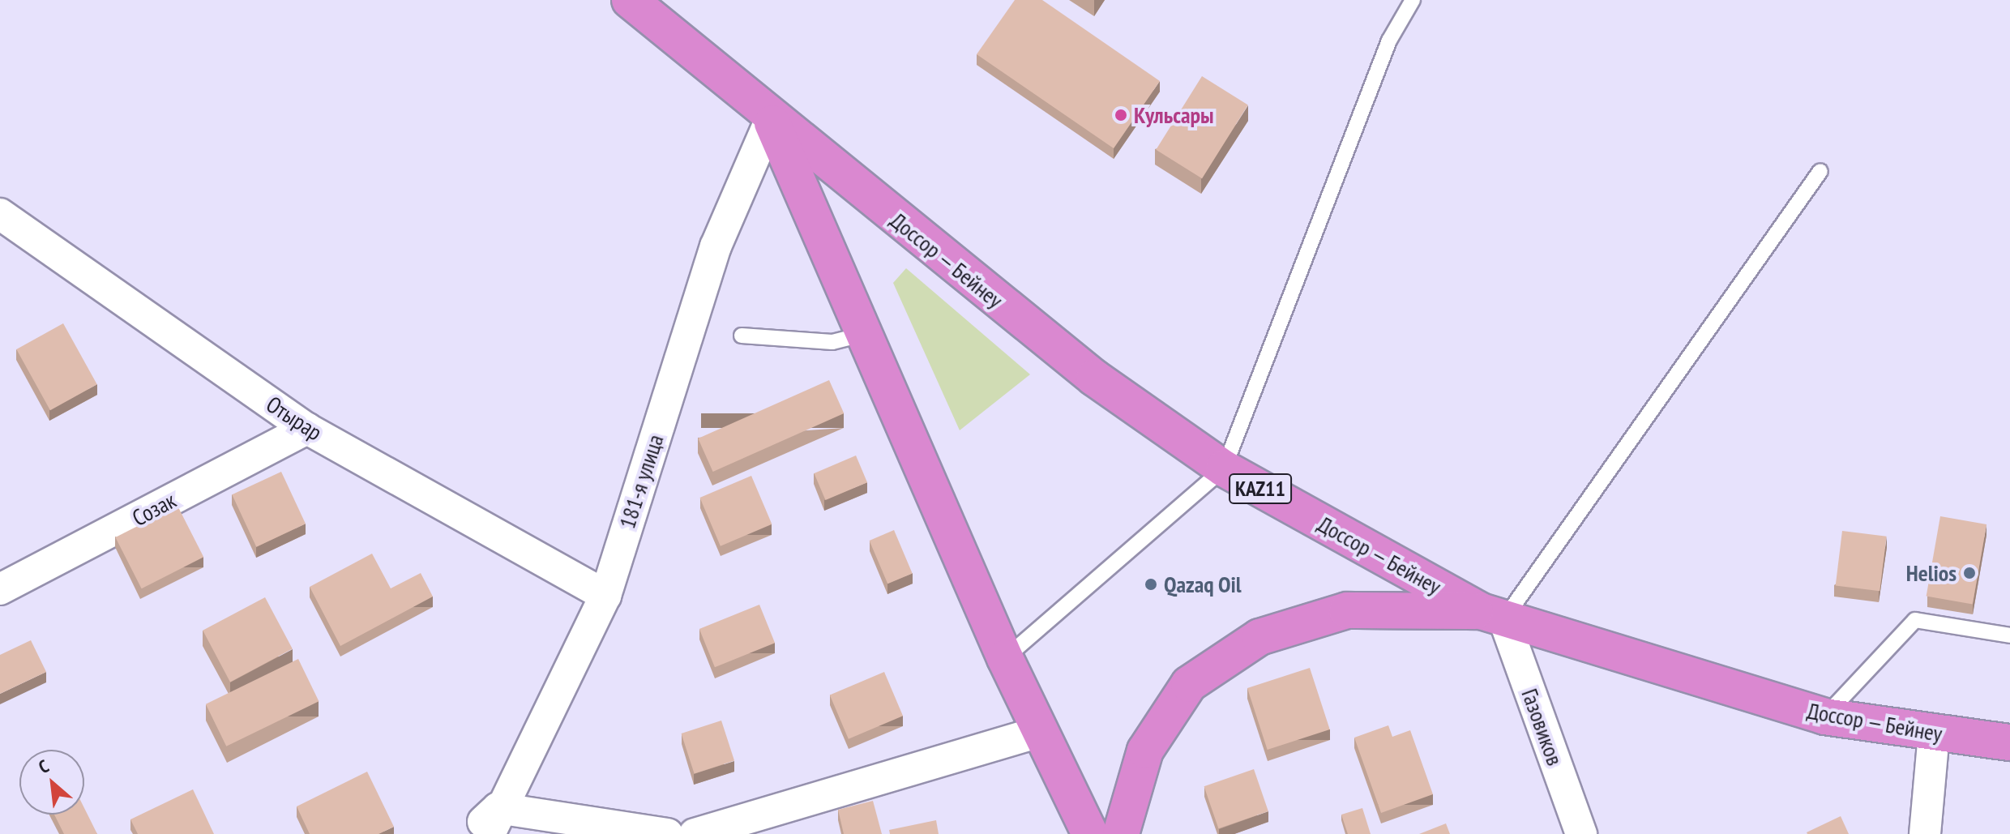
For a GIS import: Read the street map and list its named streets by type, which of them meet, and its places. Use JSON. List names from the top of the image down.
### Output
{
  "streets": {
    "highway": ["Доссор — Бейнеу", "KAZ11"],
    "street": [
      "Отырар",
      "181-я улица",
      "Созак",
      "Газовиков"
    ]
  },
  "crossings": [
    ["Доссор — Бейнеу", "181-я улица"],
    ["Доссор — Бейнеу", "Газовиков"],
    ["Отырар", "181-я улица"],
    ["Отырар", "Созак"]
  ],
  "places": ["Кульсары", "Helios", "Qazaq Oil"],
  "north": "top left"
}
